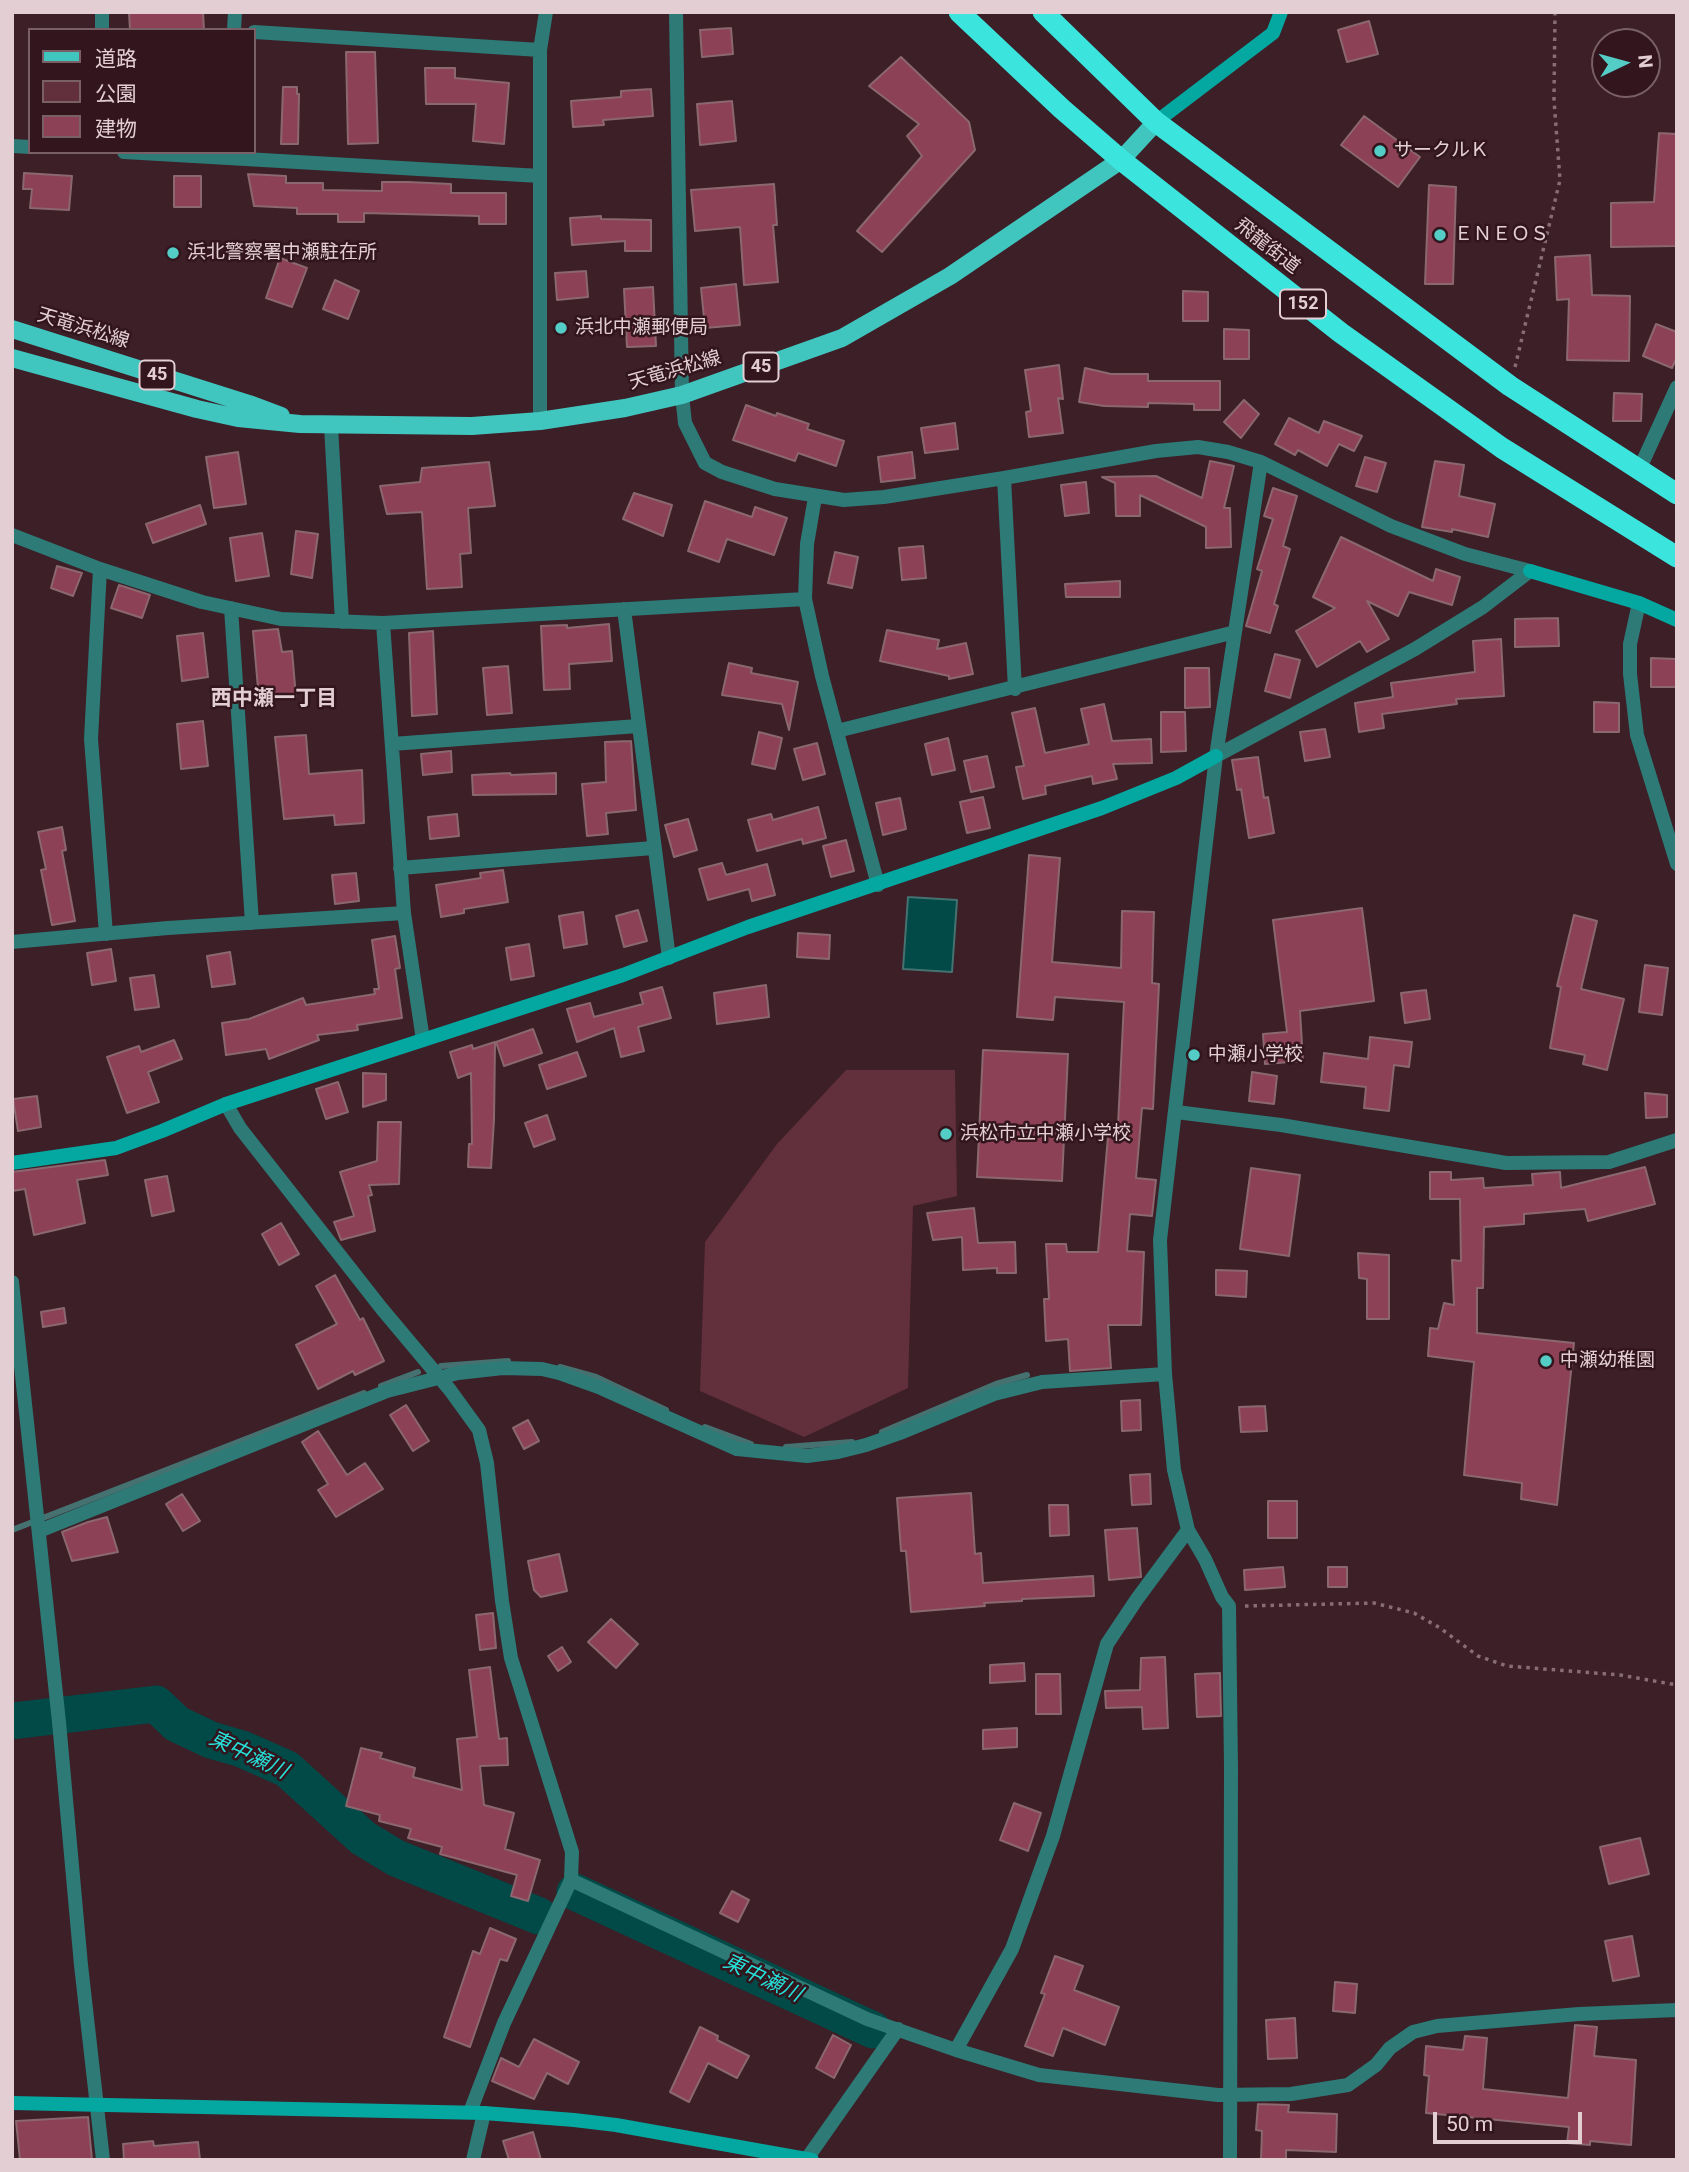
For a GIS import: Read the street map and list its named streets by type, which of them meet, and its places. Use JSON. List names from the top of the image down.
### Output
{
  "streets": {
    "highway": ["飛龍街道", "152"],
    "main road": ["天竜浜松線", "45"]
  },
  "crossings": [
    ["飛龍街道", "天竜浜松線"]
  ],
  "districts": ["西中瀬一丁目"],
  "water": ["東中瀬川"],
  "places": [
    "サークルＫ",
    "ＥＮＥＯＳ",
    "浜北警察署中瀬駐在所",
    "浜北中瀬郵便局",
    "中瀬小学校",
    "浜松市立中瀬小学校",
    "中瀬幼稚園"
  ],
  "legend": ["道路", "公園", "建物"],
  "scale_bar": "50 m",
  "north": "right"
}
